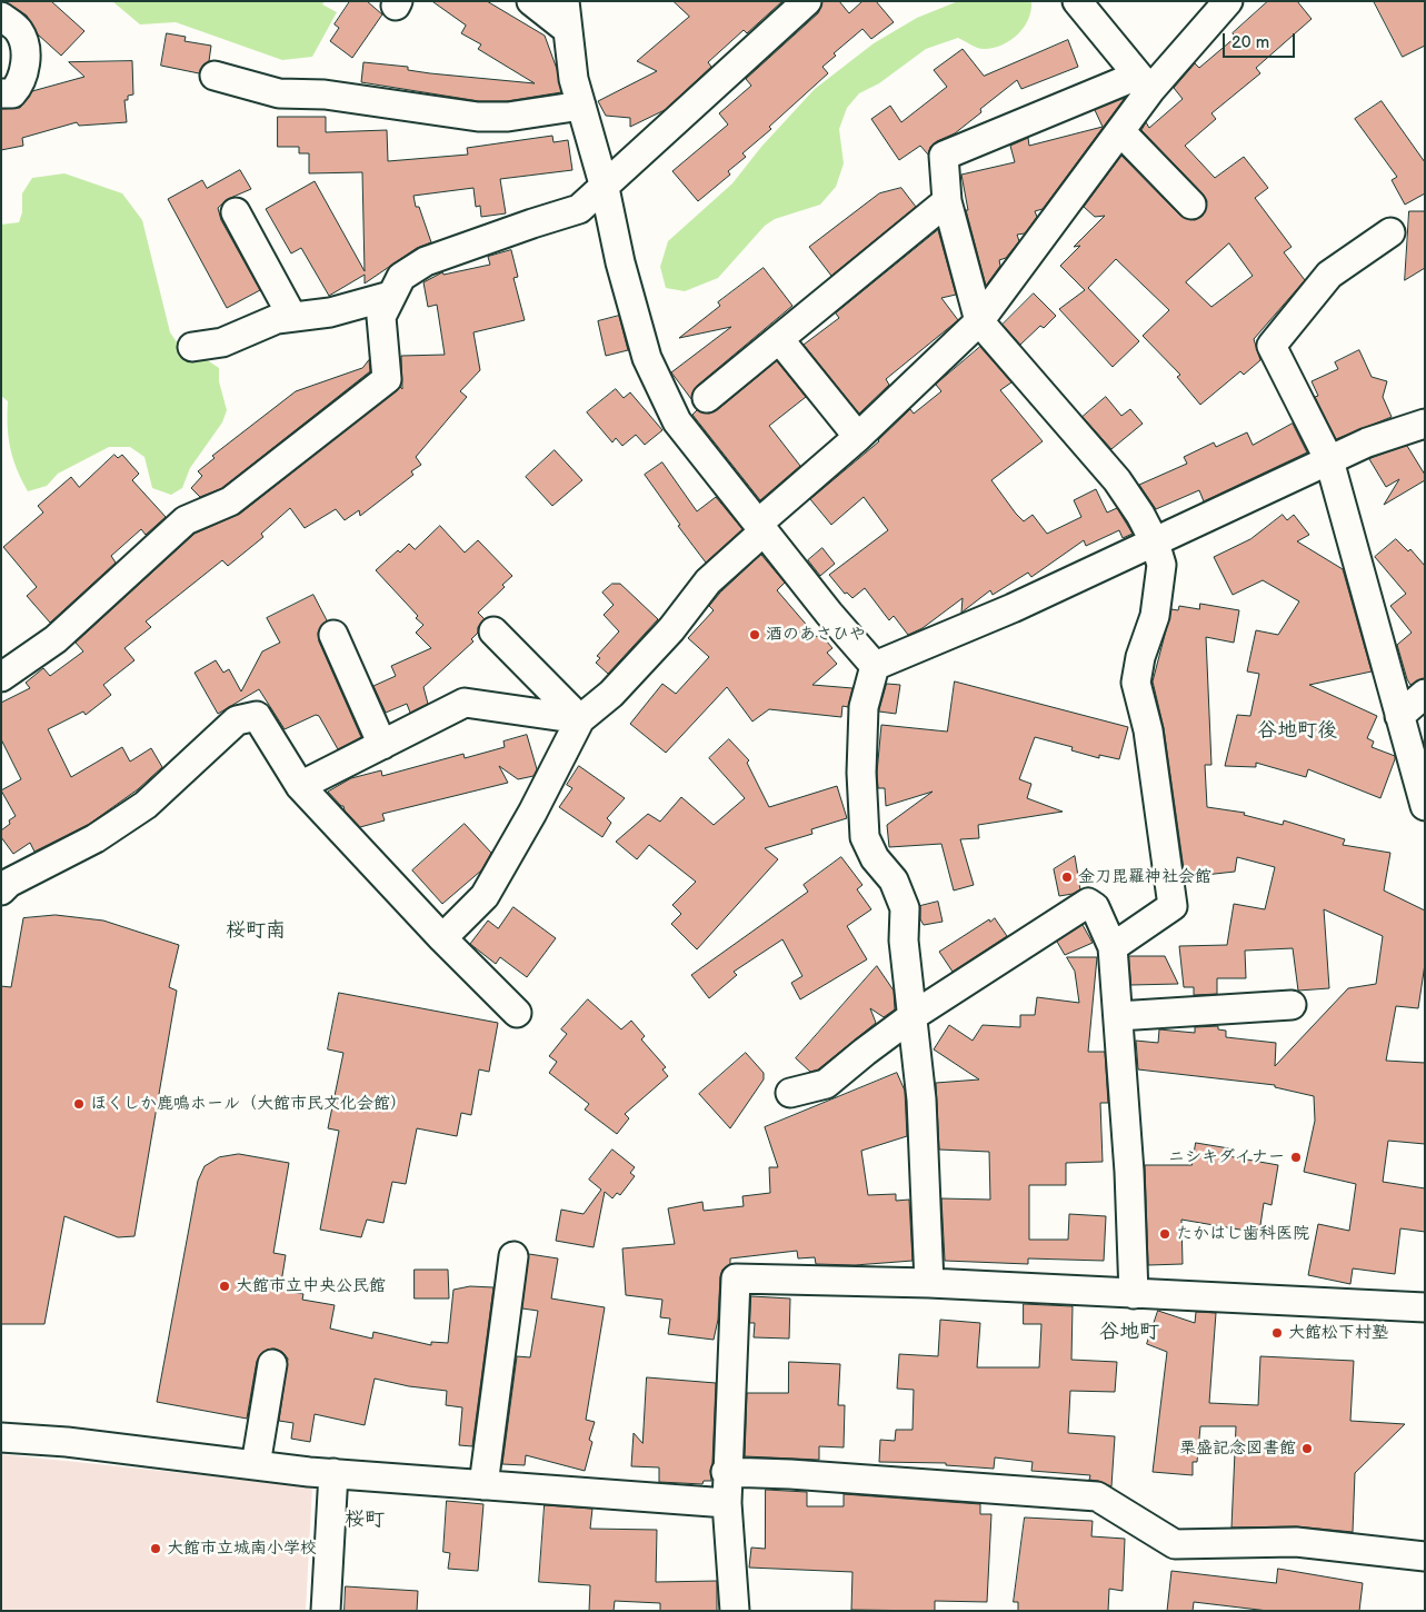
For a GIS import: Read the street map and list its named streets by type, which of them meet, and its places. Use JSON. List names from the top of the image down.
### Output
{
  "districts": [
    "谷地町後",
    "桜町南",
    "谷地町",
    "桜町"
  ],
  "places": [
    "酒のあさひや",
    "金刀毘羅神社会館",
    "ほくしか鹿鳴ホール（大館市民文化会館）",
    "ニシキダイナー",
    "たかはし歯科医院",
    "大館市立中央公民館",
    "大館松下村塾",
    "栗盛記念図書館",
    "大館市立城南小学校"
  ],
  "scale_bar": "20 m"
}
